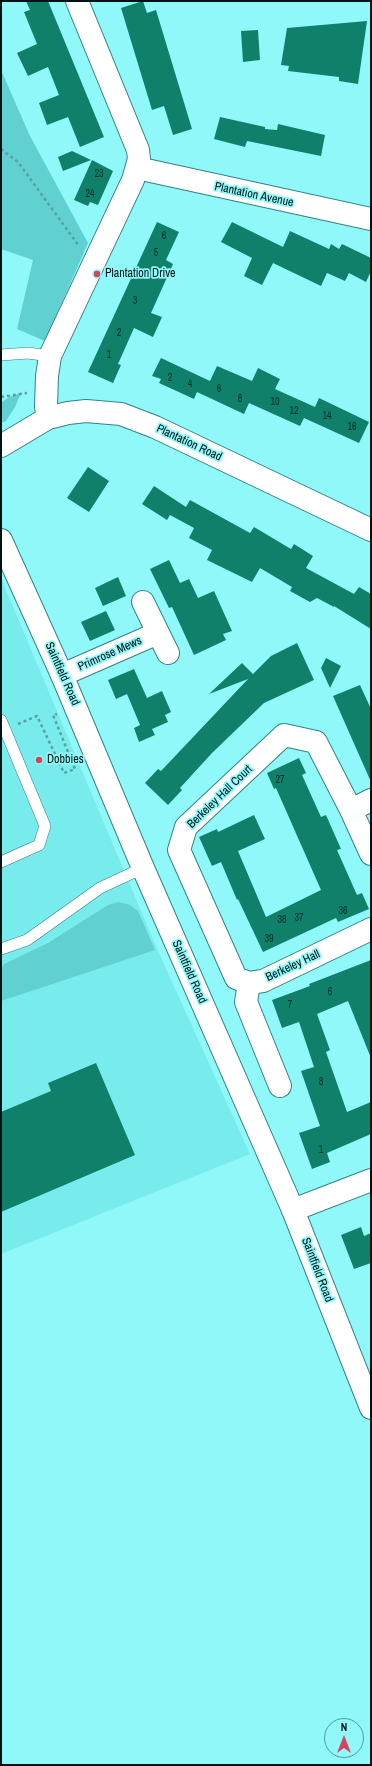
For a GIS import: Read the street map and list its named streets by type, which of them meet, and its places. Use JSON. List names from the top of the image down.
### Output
{
  "streets": {
    "street": [
      "Plantation Avenue",
      "Plantation Road",
      "Primrose Mews",
      "Saintfield Road",
      "Berkeley Hall Court",
      "Berkeley Hall"
    ]
  },
  "crossings": [
    ["Primrose Mews", "Saintfield Road"],
    ["Berkeley Hall Court", "Berkeley Hall"]
  ],
  "places": ["Plantation Drive", "Dobbies"],
  "house_numbers": [
    "23",
    "24",
    "6",
    "5",
    "3",
    "2",
    "1",
    "2",
    "4",
    "6",
    "8",
    "10",
    "12",
    "14",
    "16",
    "27",
    "36",
    "37",
    "38",
    "39",
    "6",
    "7",
    "8",
    "1"
  ],
  "north": "top"
}
